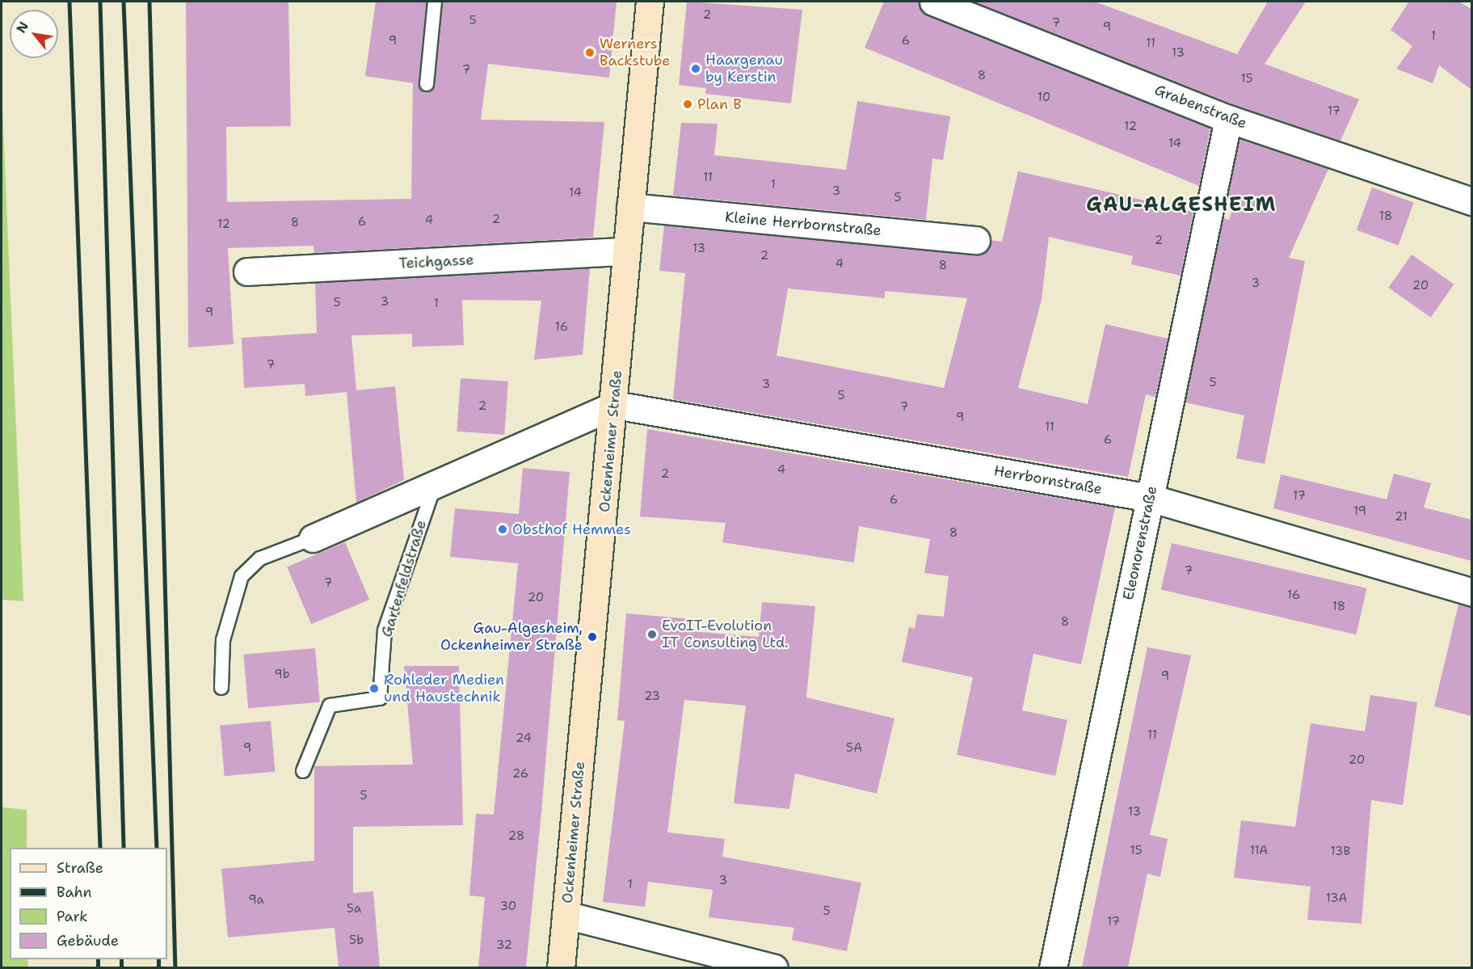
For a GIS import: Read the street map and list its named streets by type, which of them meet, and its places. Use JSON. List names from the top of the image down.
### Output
{
  "streets": {
    "main road": ["Ockenheimer Straße"],
    "street": [
      "Grabenstraße",
      "Kleine Herrbornstraße",
      "Teichgasse",
      "Herrbornstraße",
      "Eleonorenstraße"
    ],
    "lane": ["Gartenfeldstraße"]
  },
  "crossings": [
    ["Grabenstraße", "Eleonorenstraße"],
    ["Kleine Herrbornstraße", "Ockenheimer Straße"],
    ["Teichgasse", "Ockenheimer Straße"],
    ["Ockenheimer Straße", "Herrbornstraße"],
    ["Herrbornstraße", "Eleonorenstraße"]
  ],
  "districts": ["GAU-ALGESHEIM"],
  "places": [
    "Werners Backstube",
    "Haargenau by Kerstin",
    "Plan B",
    "Obsthof Hemmes",
    "EvoIT-Evolution IT Consulting Ltd.",
    "Gau-Algesheim, Ockenheimer Straße",
    "Rohleder Medien und Haustechnik"
  ],
  "house_numbers": [
    "2",
    "5",
    "7",
    "9",
    "1",
    "9",
    "6",
    "11",
    "13",
    "7",
    "8",
    "15",
    "10",
    "17",
    "12",
    "14",
    "11",
    "1",
    "3",
    "14",
    "5",
    "18",
    "2",
    "4",
    "6",
    "8",
    "12",
    "2",
    "13",
    "2",
    "4",
    "8",
    "3",
    "20",
    "3",
    "5",
    "1",
    "9",
    "16",
    "7",
    "5",
    "3",
    "5",
    "2",
    "7",
    "9",
    "11",
    "6",
    "4",
    "2",
    "17",
    "6",
    "19",
    "21",
    "8",
    "7",
    "7",
    "16",
    "20",
    "18",
    "8",
    "9b",
    "9",
    "23",
    "11",
    "24",
    "9",
    "5A",
    "20",
    "26",
    "5",
    "13",
    "28",
    "15",
    "11A",
    "13B",
    "3",
    "1",
    "13A",
    "9a",
    "30",
    "5a",
    "5",
    "17",
    "5b",
    "32"
  ],
  "legend": [
    "Straße",
    "Bahn",
    "Park",
    "Gebäude"
  ],
  "north": "top left"
}
